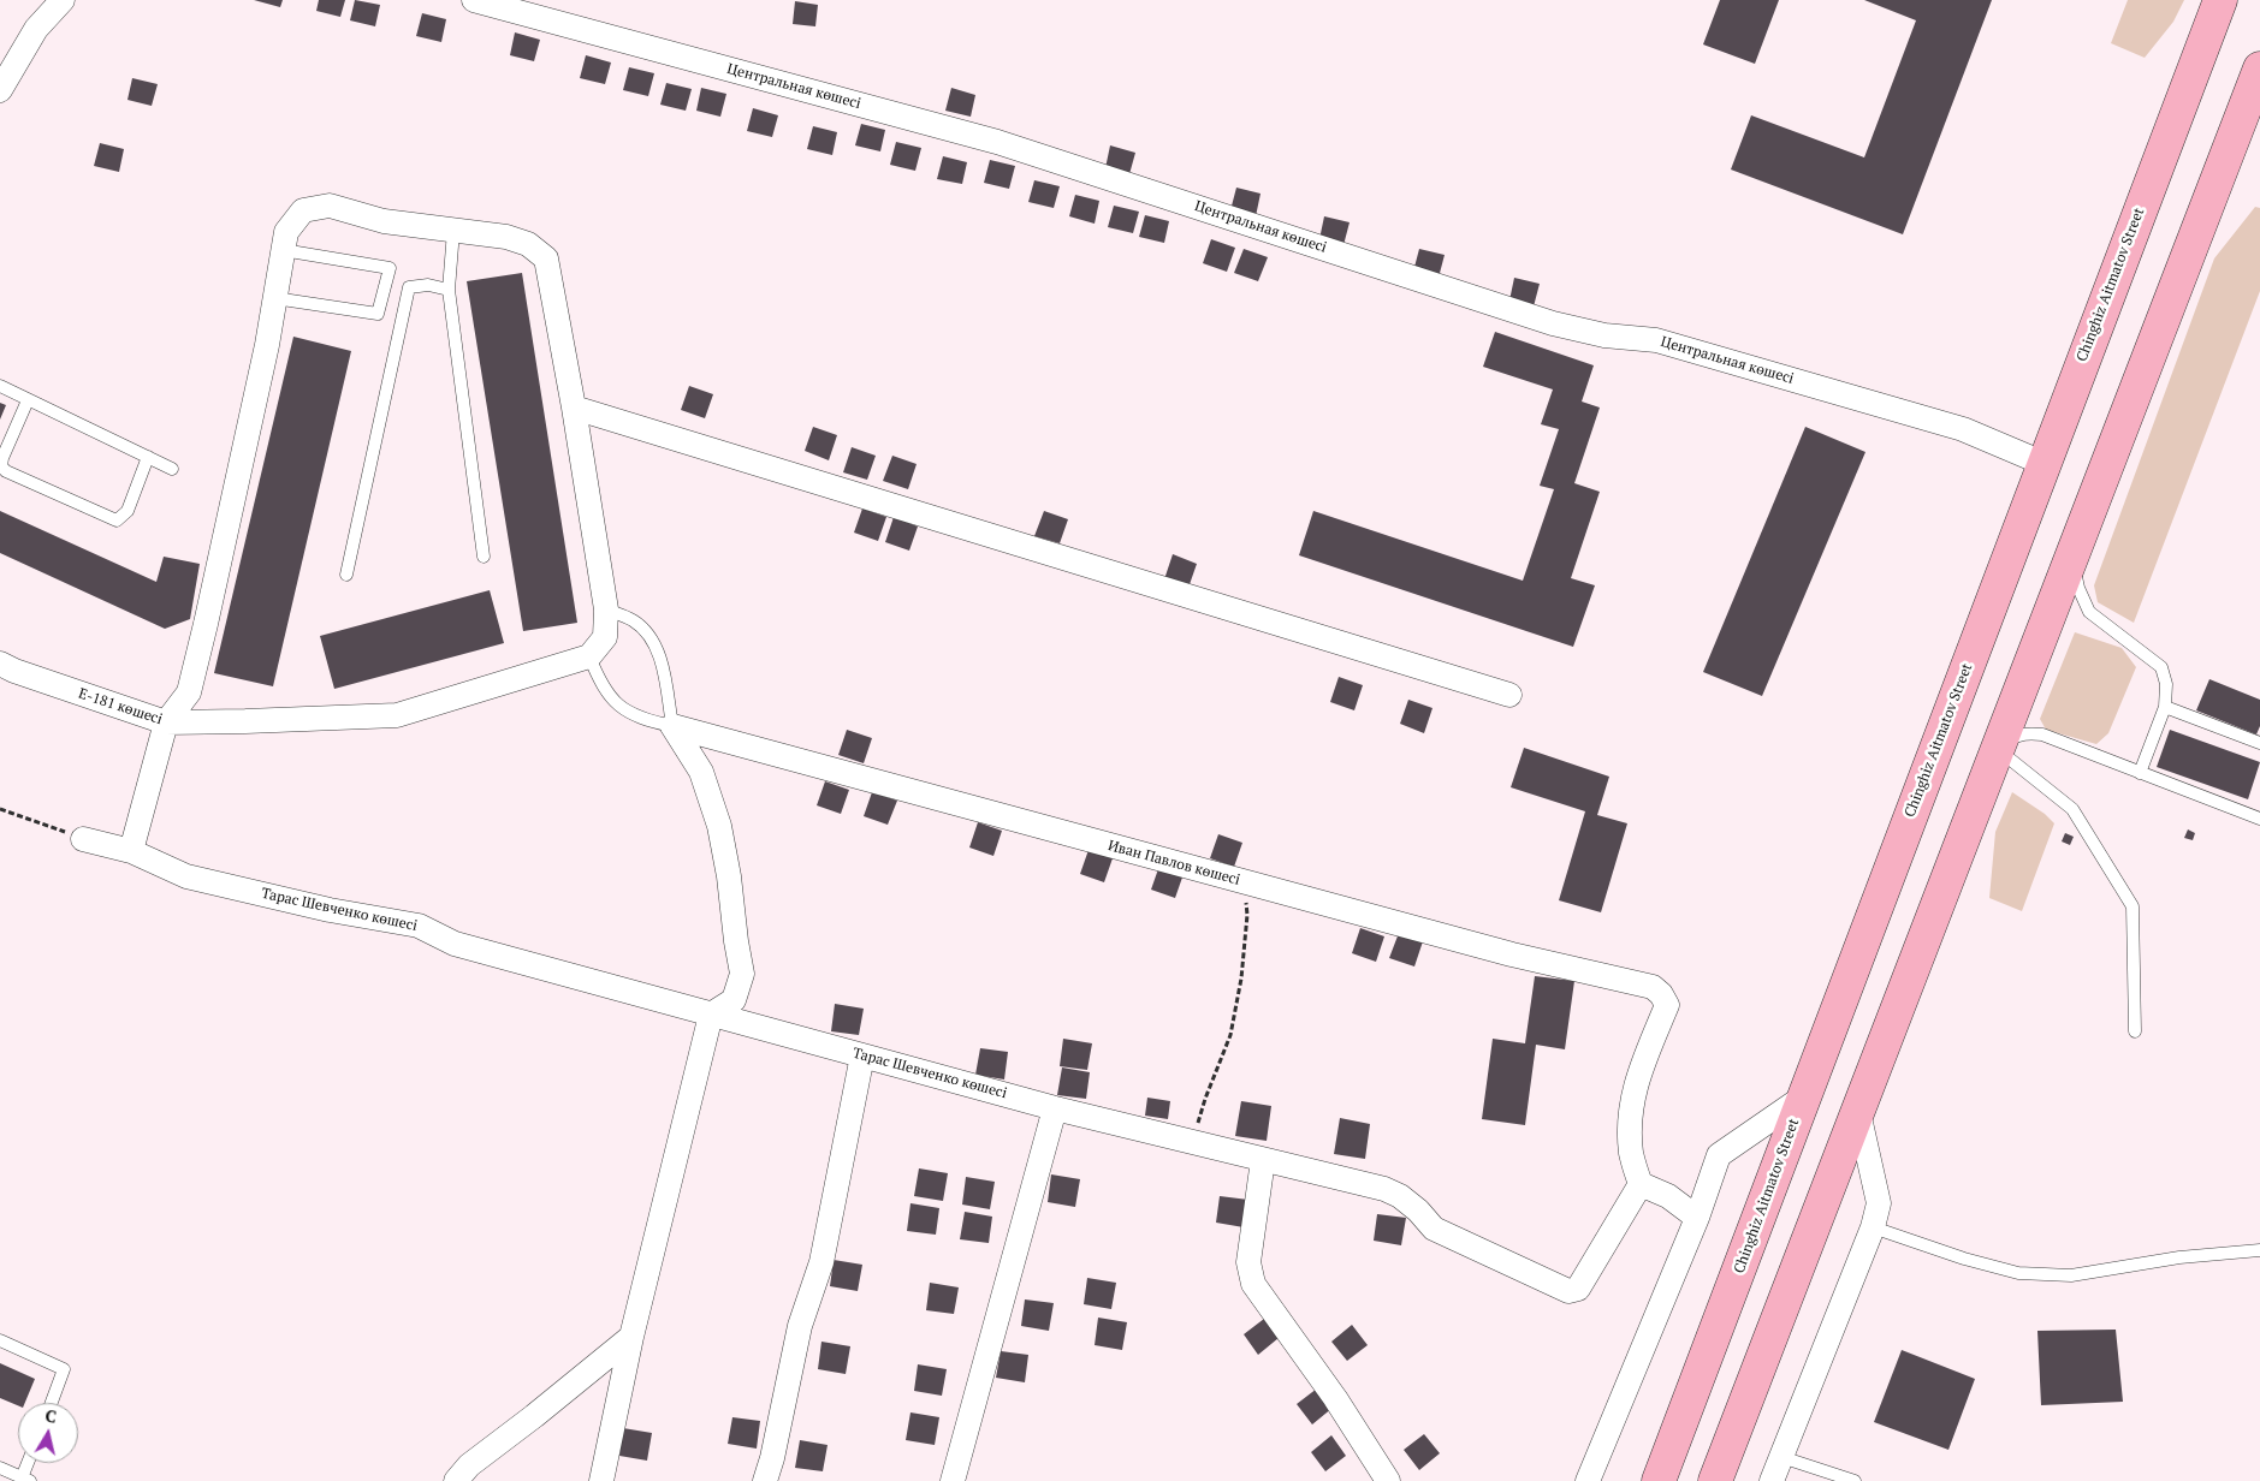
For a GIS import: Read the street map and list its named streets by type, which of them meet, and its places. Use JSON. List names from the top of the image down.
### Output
{
  "streets": {
    "main road": ["Chinghiz Aitmatov Street"],
    "street": [
      "Центральная көшесі",
      "Е-181 көшесі",
      "Иван Павлов көшесі",
      "Тарас Шевченко көшесі"
    ]
  },
  "crossings": [
    ["Центральная көшесі", "Chinghiz Aitmatov Street"],
    ["Иван Павлов көшесі", "Тарас Шевченко көшесі"]
  ],
  "north": "top"
}
